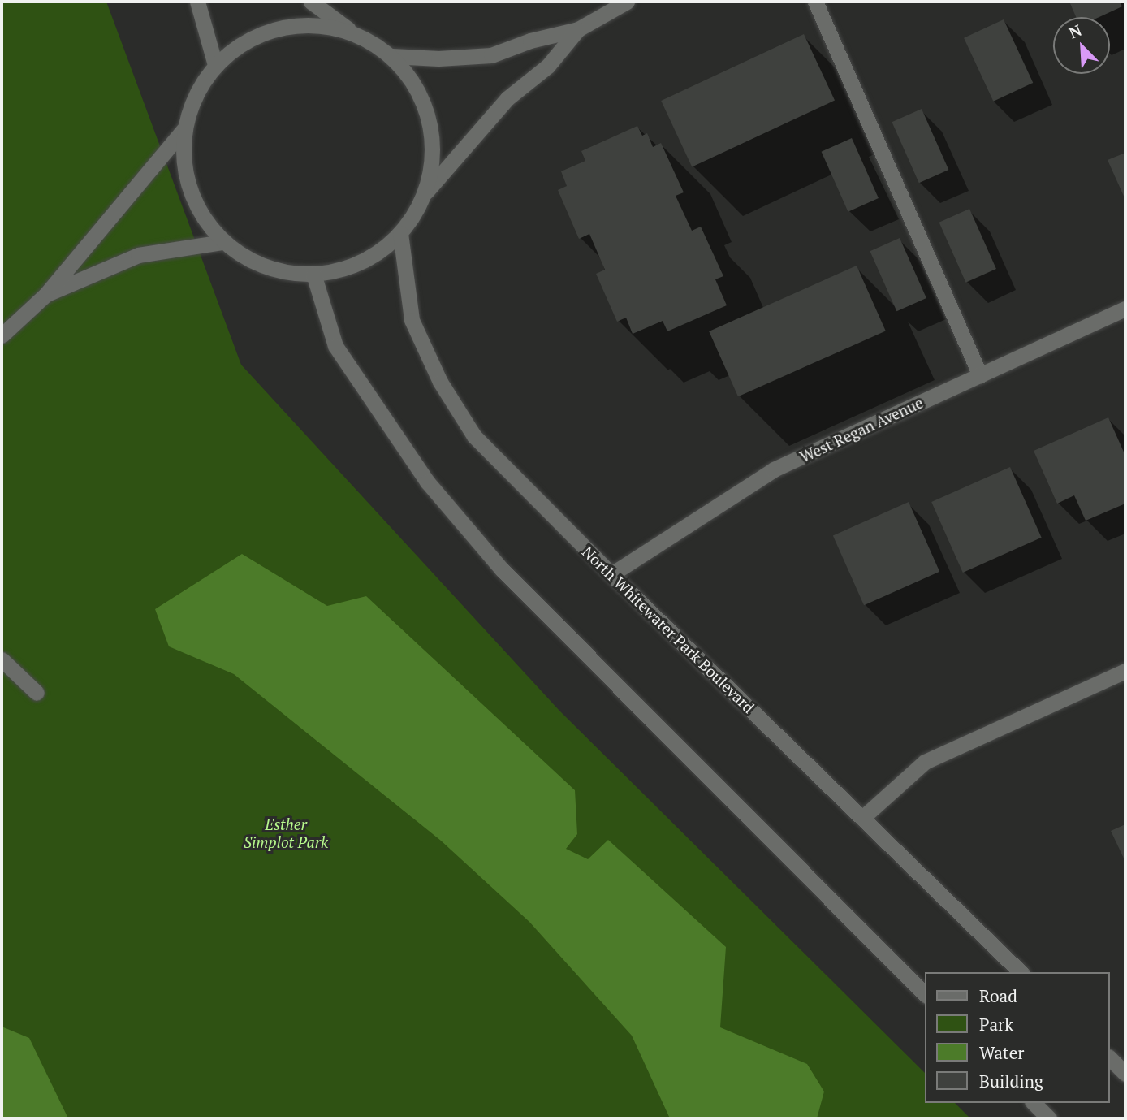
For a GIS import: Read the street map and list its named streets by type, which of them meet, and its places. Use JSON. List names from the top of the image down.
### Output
{
  "streets": {
    "street": ["West Regan Avenue", "North Whitewater Park Boulevard"]
  },
  "crossings": [
    ["West Regan Avenue", "North Whitewater Park Boulevard"]
  ],
  "parks": ["Esther Simplot Park"],
  "legend": [
    "Road",
    "Park",
    "Water",
    "Building"
  ],
  "north": "top left"
}
